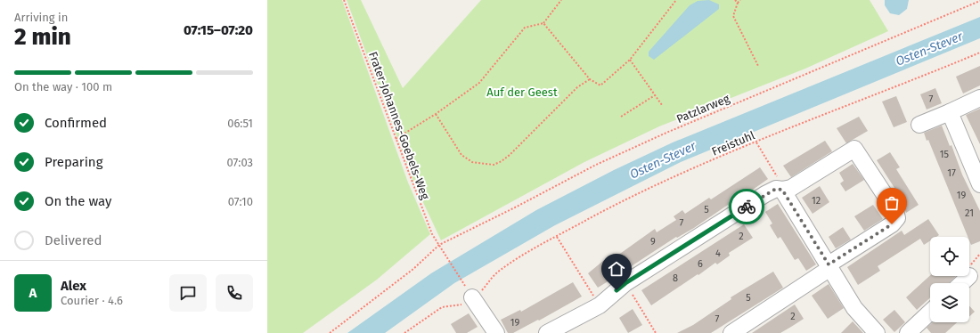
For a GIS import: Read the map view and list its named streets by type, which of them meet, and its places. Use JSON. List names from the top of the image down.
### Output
{
  "streets": {
    "path": ["Patzlarweg", "Frater-Johannes-Goebels-Weg", "Freistuhl"]
  },
  "crossings": [
    ["Patzlarweg", "Frater-Johannes-Goebels-Weg"],
    ["Frater-Johannes-Goebels-Weg", "Freistuhl"]
  ],
  "water": ["Osten-Stever"],
  "parks": ["Auf der Geest"],
  "house_numbers": [
    "7",
    "15",
    "17",
    "19",
    "12",
    "5",
    "21",
    "7",
    "2",
    "9",
    "4",
    "6",
    "8",
    "5",
    "2",
    "7",
    "19"
  ],
  "page": {
    "heading": ["2 min", "Arriving in", "07:15–07:20"],
    "panel": ["Alex", "Courier · 4.6"],
    "bar": "On the way · 100 m",
    "list": [
      ["Confirmed", "06:51"],
      ["Preparing", "07:03"],
      ["On the way", "07:10"],
      "Delivered"
    ],
    "round": "A"
  }
}
